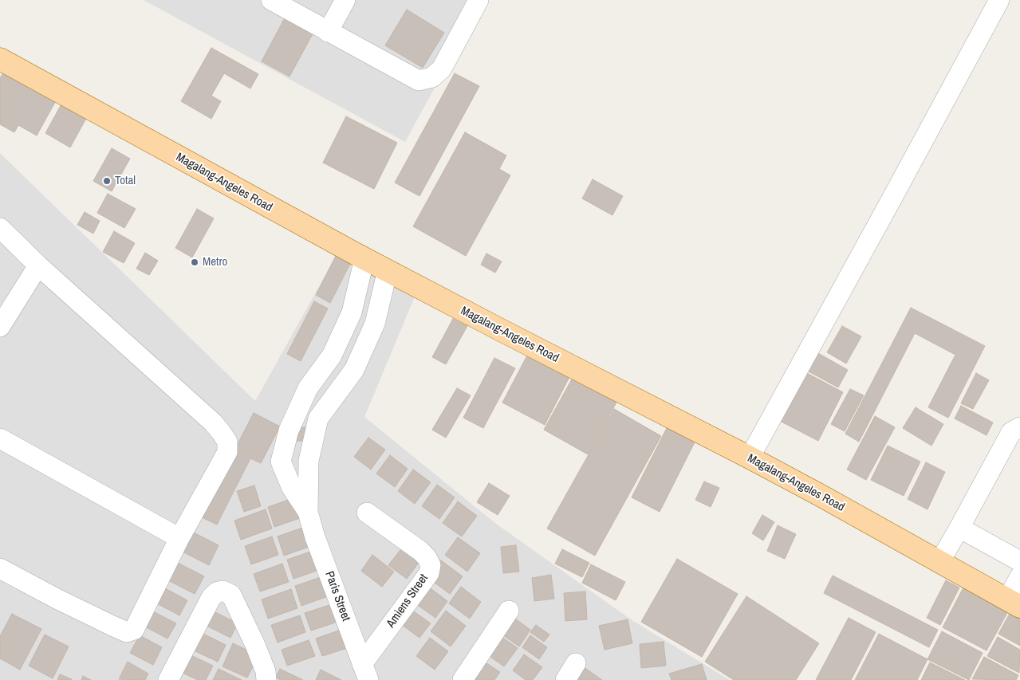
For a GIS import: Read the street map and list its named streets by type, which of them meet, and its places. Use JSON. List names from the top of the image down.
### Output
{
  "streets": {
    "main road": ["Magalang-Angeles Road"],
    "street": ["Paris Street", "Amiens Street"]
  },
  "crossings": [
    ["Paris Street", "Amiens Street"]
  ],
  "places": ["Total", "Metro"]
}
